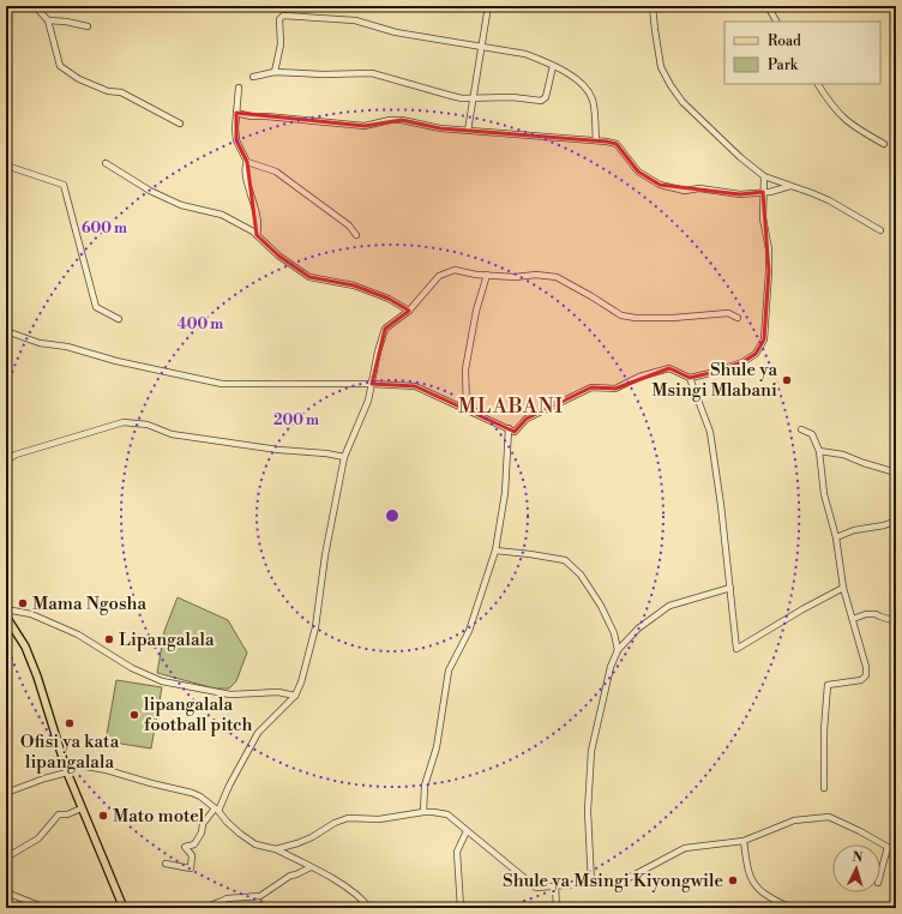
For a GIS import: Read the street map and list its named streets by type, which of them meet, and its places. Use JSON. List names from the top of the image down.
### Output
{
  "districts": ["MLABANI"],
  "places": [
    "Shule ya Msingi Mlabani",
    "Mama Ngosha",
    "Lipangalala",
    "lipangalala football pitch",
    "Ofisi ya kata lipangalala",
    "Mato motel",
    "Shule ya Msingi Kiyongwile"
  ],
  "legend": ["Road", "Park"],
  "north": "top",
  "rings": ["600 m", "400 m", "200 m"]
}
